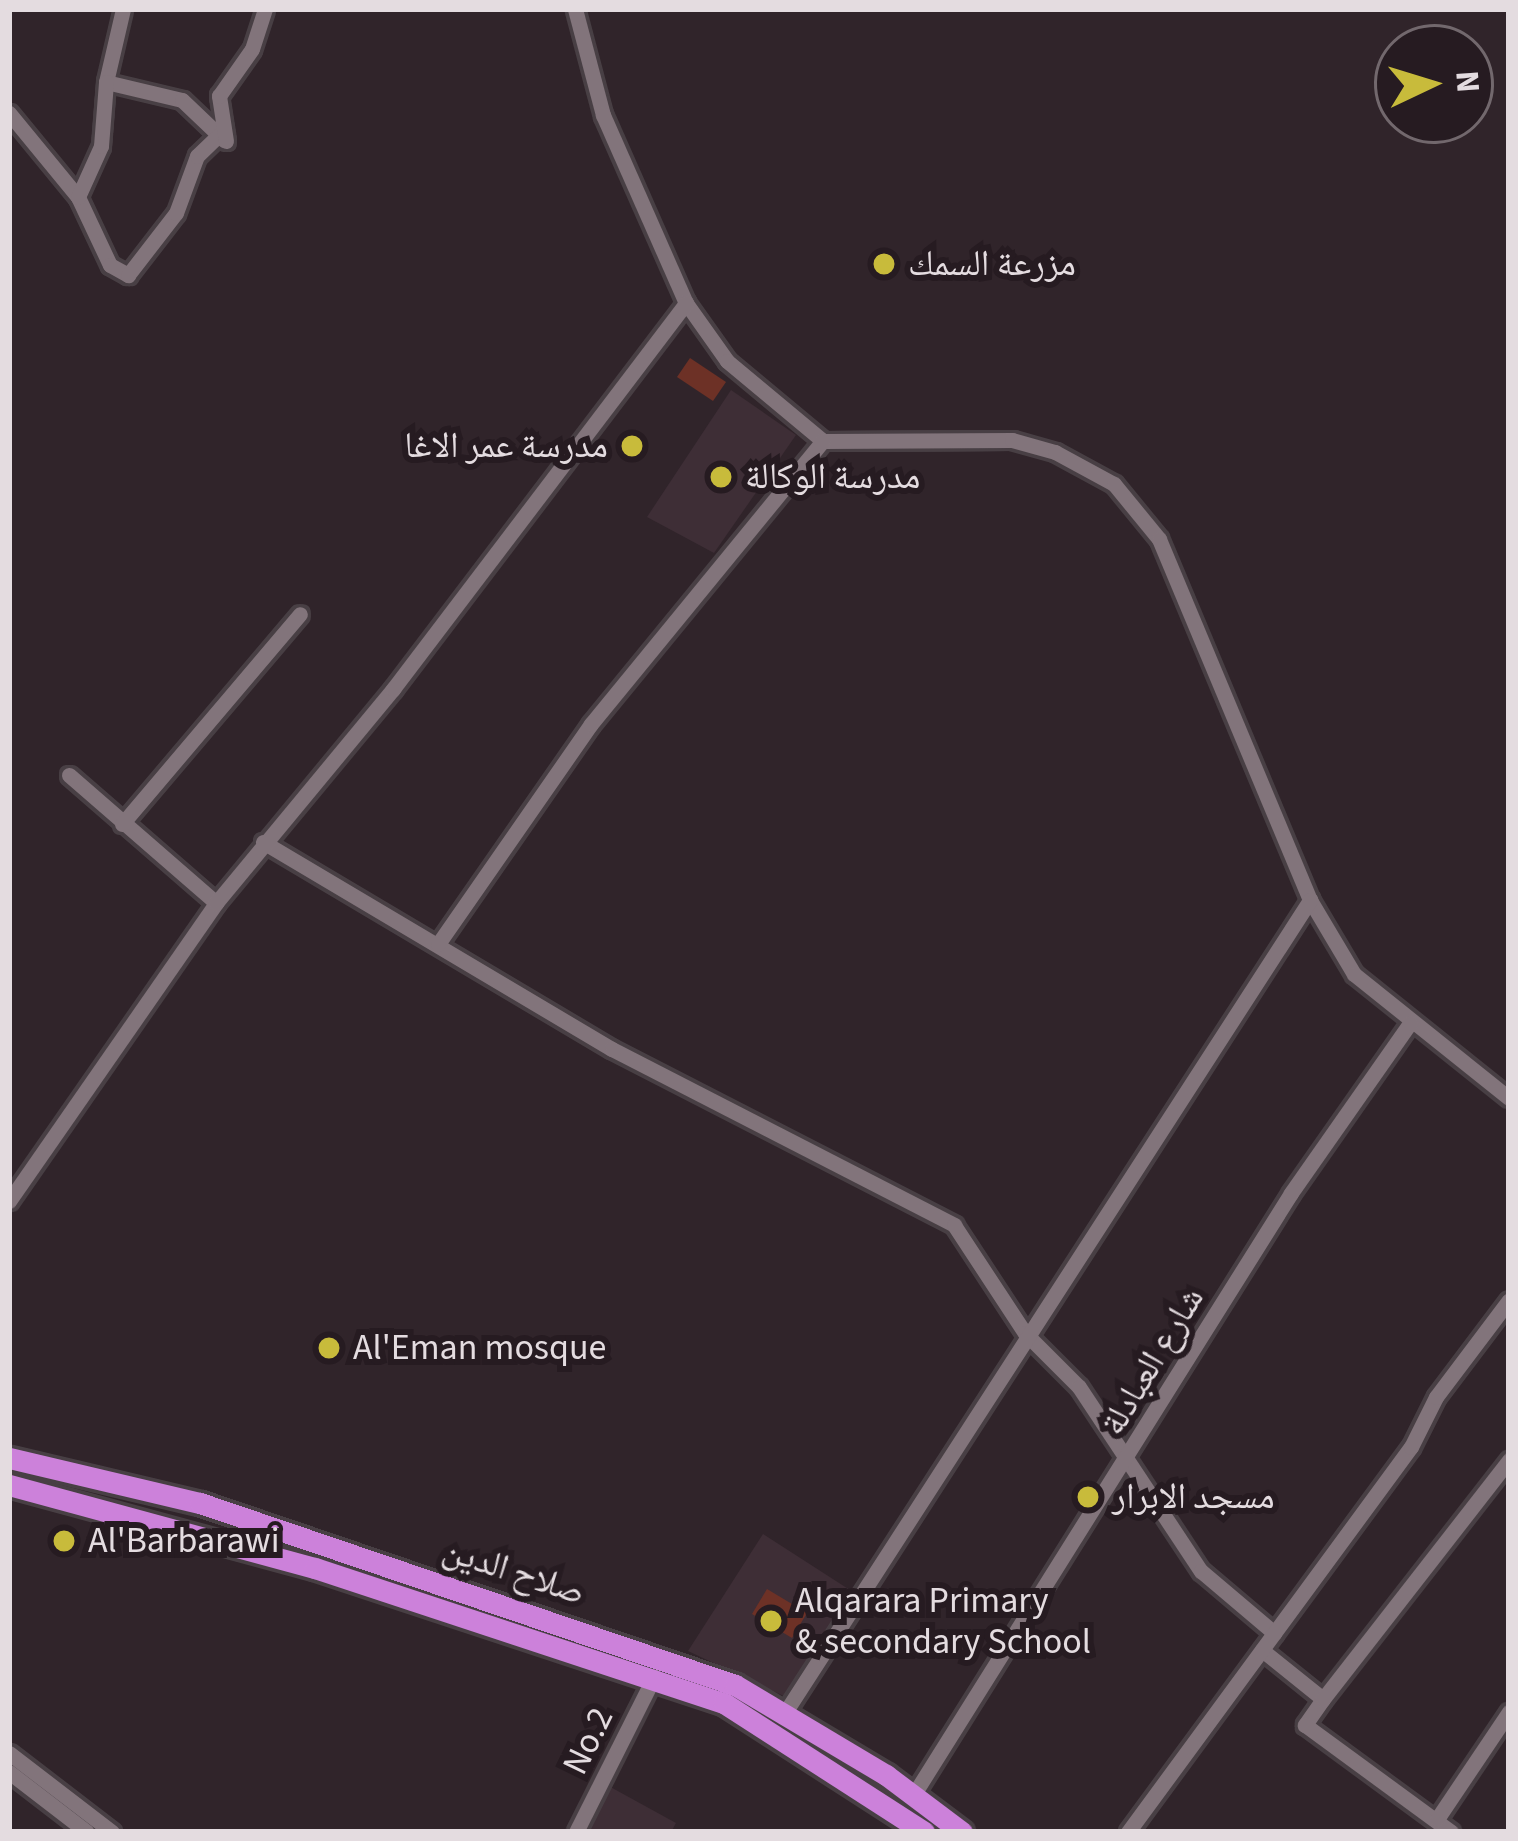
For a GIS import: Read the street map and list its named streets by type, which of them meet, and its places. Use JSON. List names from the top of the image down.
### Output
{
  "streets": {
    "highway": ["صلاح الدين"],
    "street": ["شارع العبادلة", "No.2"]
  },
  "crossings": [
    ["شارع العبادلة", "صلاح الدين"],
    ["صلاح الدين", "No.2"]
  ],
  "places": [
    "مزرعة السمك",
    "مدرسة عمر الاغا",
    "مدرسة الوكالة",
    "Al'Eman mosque",
    "مسجد الابرار",
    "Al'Barbarawi",
    "Alqarara Primary & secondary School"
  ],
  "north": "right"
}
